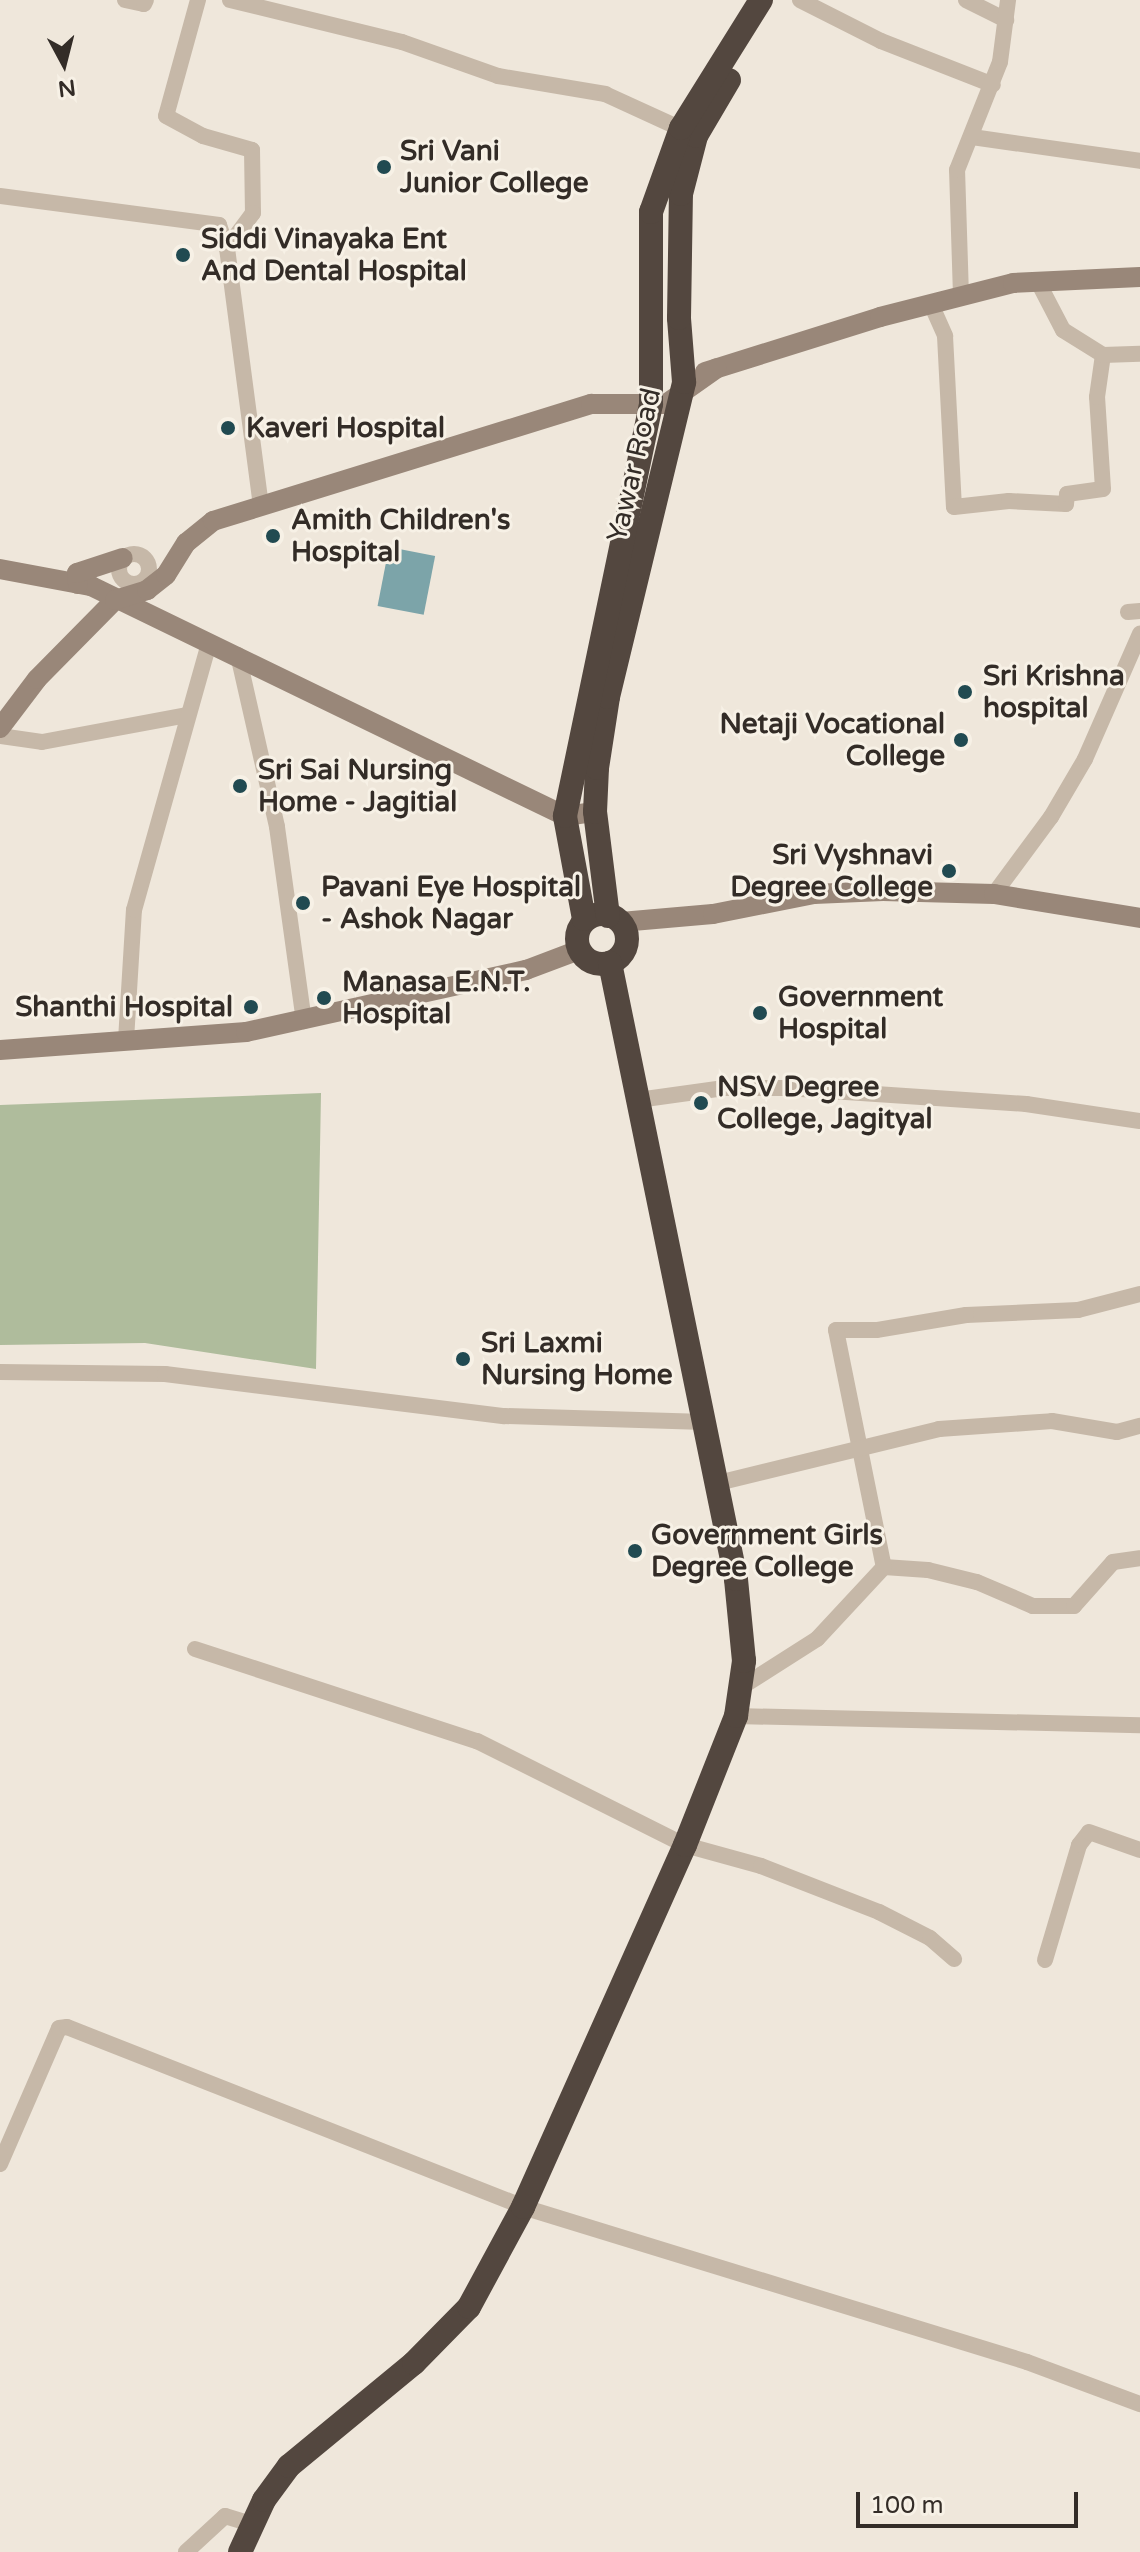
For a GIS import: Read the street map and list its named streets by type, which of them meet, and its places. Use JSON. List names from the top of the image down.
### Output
{
  "streets": {
    "highway": ["Yawar Road"]
  },
  "places": [
    "Sri Vani Junior College",
    "Siddi Vinayaka Ent And Dental Hospital",
    "Kaveri Hospital",
    "Amith Children's Hospital",
    "Sri Krishna hospital",
    "Netaji Vocational College",
    "Sri Sai Nursing Home - Jagitial",
    "Sri Vyshnavi Degree College",
    "Pavani Eye Hospital - Ashok Nagar",
    "Manasa E.N.T. Hospital",
    "Shanthi Hospital",
    "Government Hospital",
    "NSV Degree College, Jagityal",
    "Sri Laxmi Nursing Home",
    "Government Girls Degree College"
  ],
  "scale_bar": "100 m",
  "north": "bottom"
}
